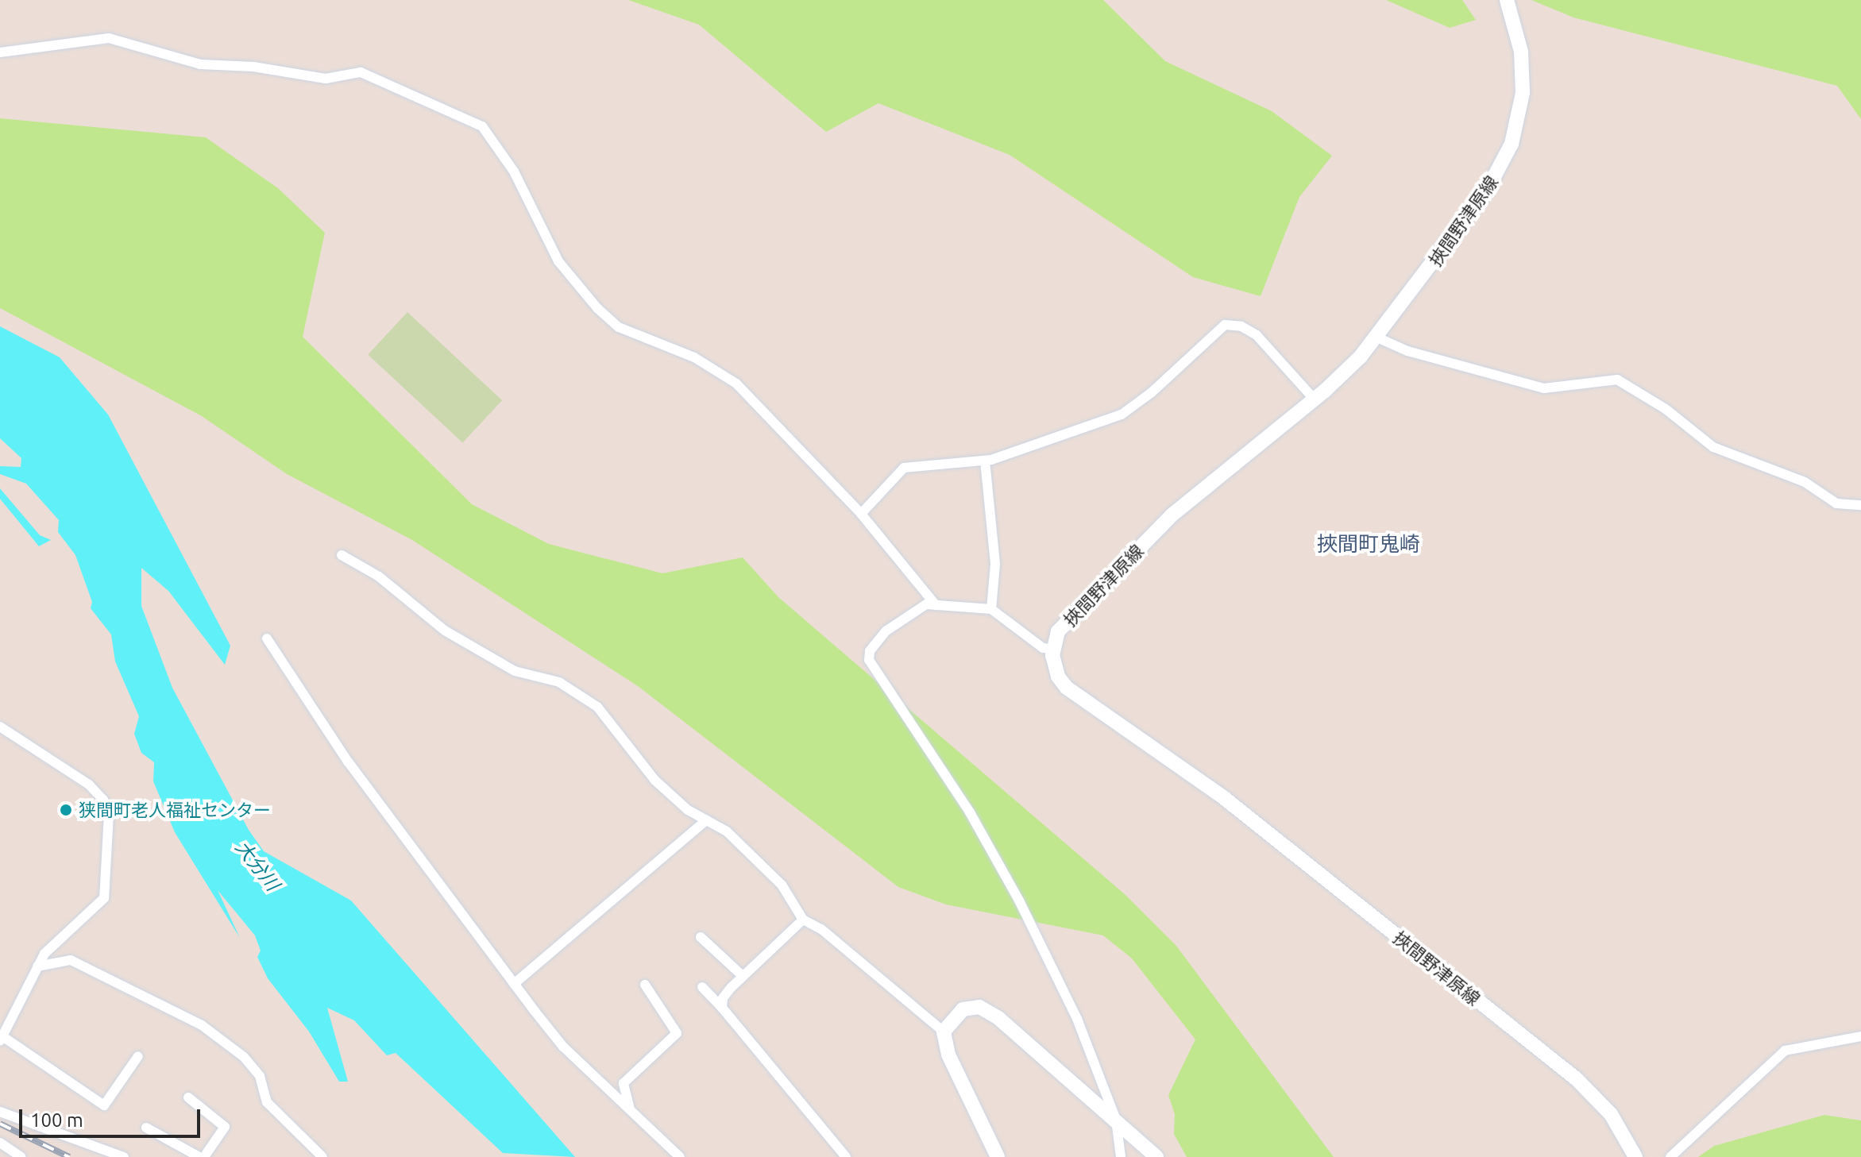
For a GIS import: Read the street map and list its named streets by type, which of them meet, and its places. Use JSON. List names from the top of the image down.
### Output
{
  "streets": {
    "main road": ["挾間野津原線"]
  },
  "districts": ["挾間町鬼崎"],
  "water": ["大分川"],
  "places": ["狭間町老人福祉センター"],
  "scale_bar": "100 m"
}
